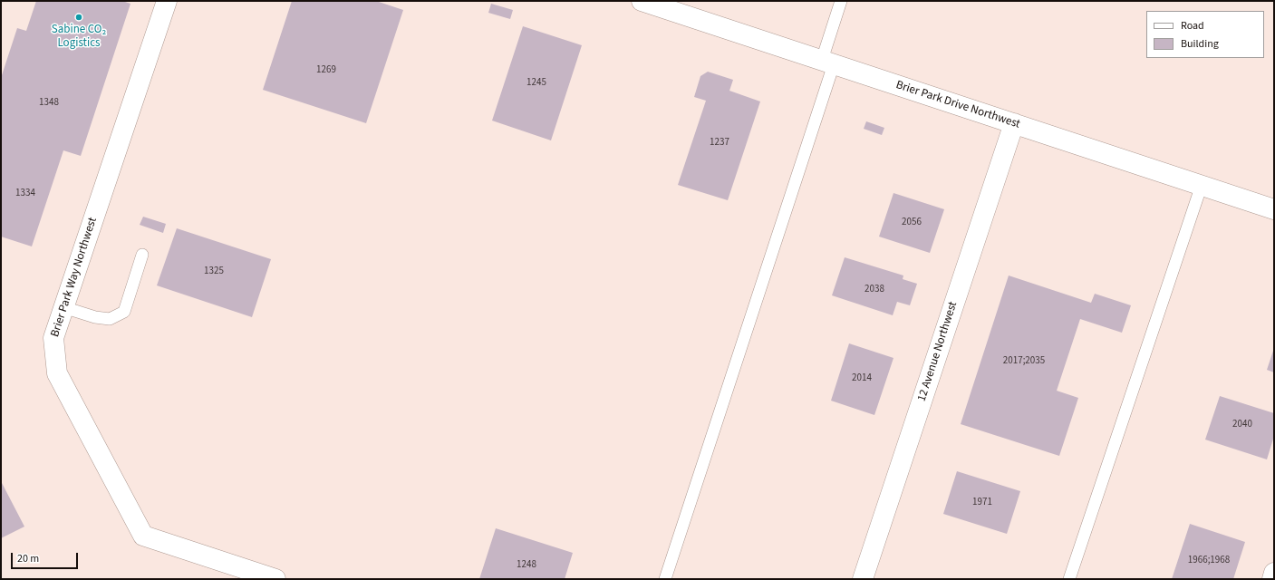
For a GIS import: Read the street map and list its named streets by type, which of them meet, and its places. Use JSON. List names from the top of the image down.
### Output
{
  "streets": {
    "street": ["Brier Park Drive Northwest", "Brier Park Way Northwest", "12 Avenue Northwest"]
  },
  "crossings": [
    ["Brier Park Drive Northwest", "12 Avenue Northwest"]
  ],
  "places": ["Sabine CO₂ Logistics"],
  "house_numbers": [
    "1269",
    "1245",
    "1348",
    "1237",
    "1334",
    "2056",
    "1325",
    "2038",
    "2017;2035",
    "2014",
    "2040",
    "1971",
    "1966;1968",
    "1248"
  ],
  "legend": ["Road", "Building"],
  "scale_bar": "20 m"
}
